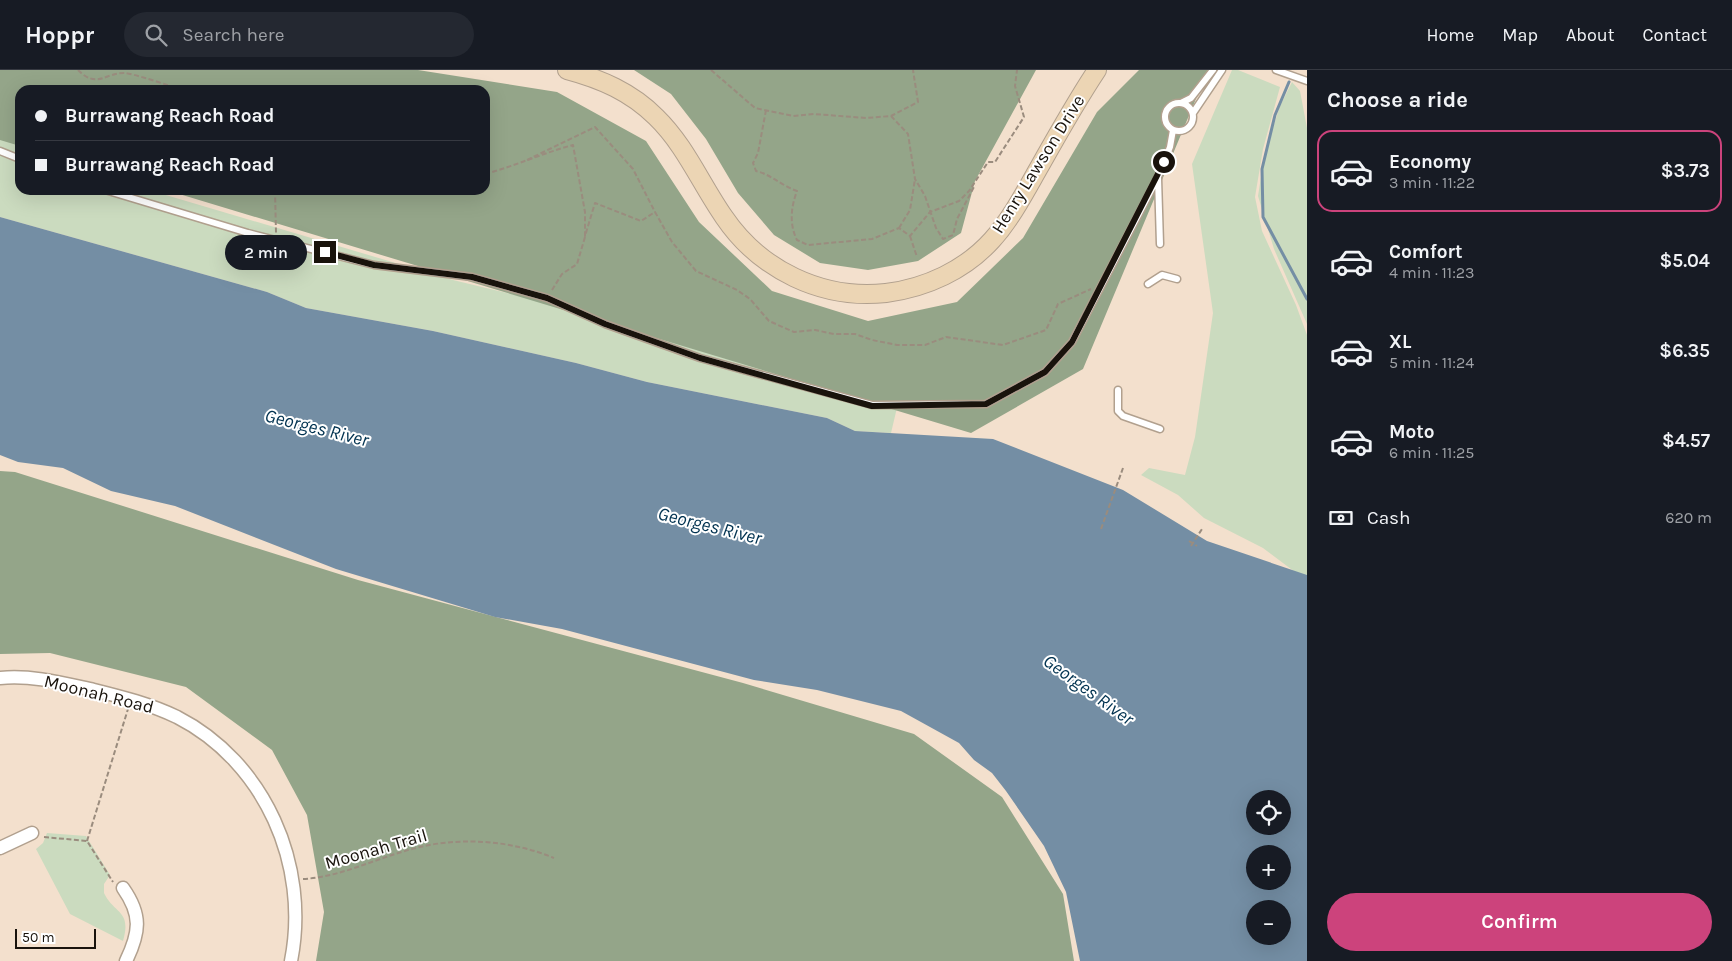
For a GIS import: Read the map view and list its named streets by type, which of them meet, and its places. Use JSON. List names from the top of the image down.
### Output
{
  "streets": {
    "main road": ["Henry Lawson Drive"],
    "street": ["Moonah Road"],
    "path": ["Moonah Trail"]
  },
  "crossings": [
    ["Moonah Road", "Moonah Trail"]
  ],
  "water": ["Georges River"],
  "scale_bar": "50 m",
  "page": {
    "header": "Hoppr",
    "search": "Search here",
    "nav": [
      "Home",
      "Map",
      "About",
      "Contact"
    ],
    "heading": "Choose a ride",
    "banner": ["Burrawang Reach Road", "Burrawang Reach Road"],
    "list": [
      {
        "name": "Economy",
        "note": "3 min · 11:22",
        "value": "$3.73"
      },
      {
        "name": "Comfort",
        "note": "4 min · 11:23",
        "value": "$5.04"
      },
      {
        "name": "XL",
        "note": "5 min · 11:24",
        "value": "$6.35"
      },
      {
        "name": "Moto",
        "note": "6 min · 11:25",
        "value": "$4.57"
      }
    ],
    "bubble": "2 min",
    "pay": ["Cash", "620 m"],
    "map_buttons": ["+", "−"],
    "buttons": "Confirm",
    "scale": "50 m"
  }
}
